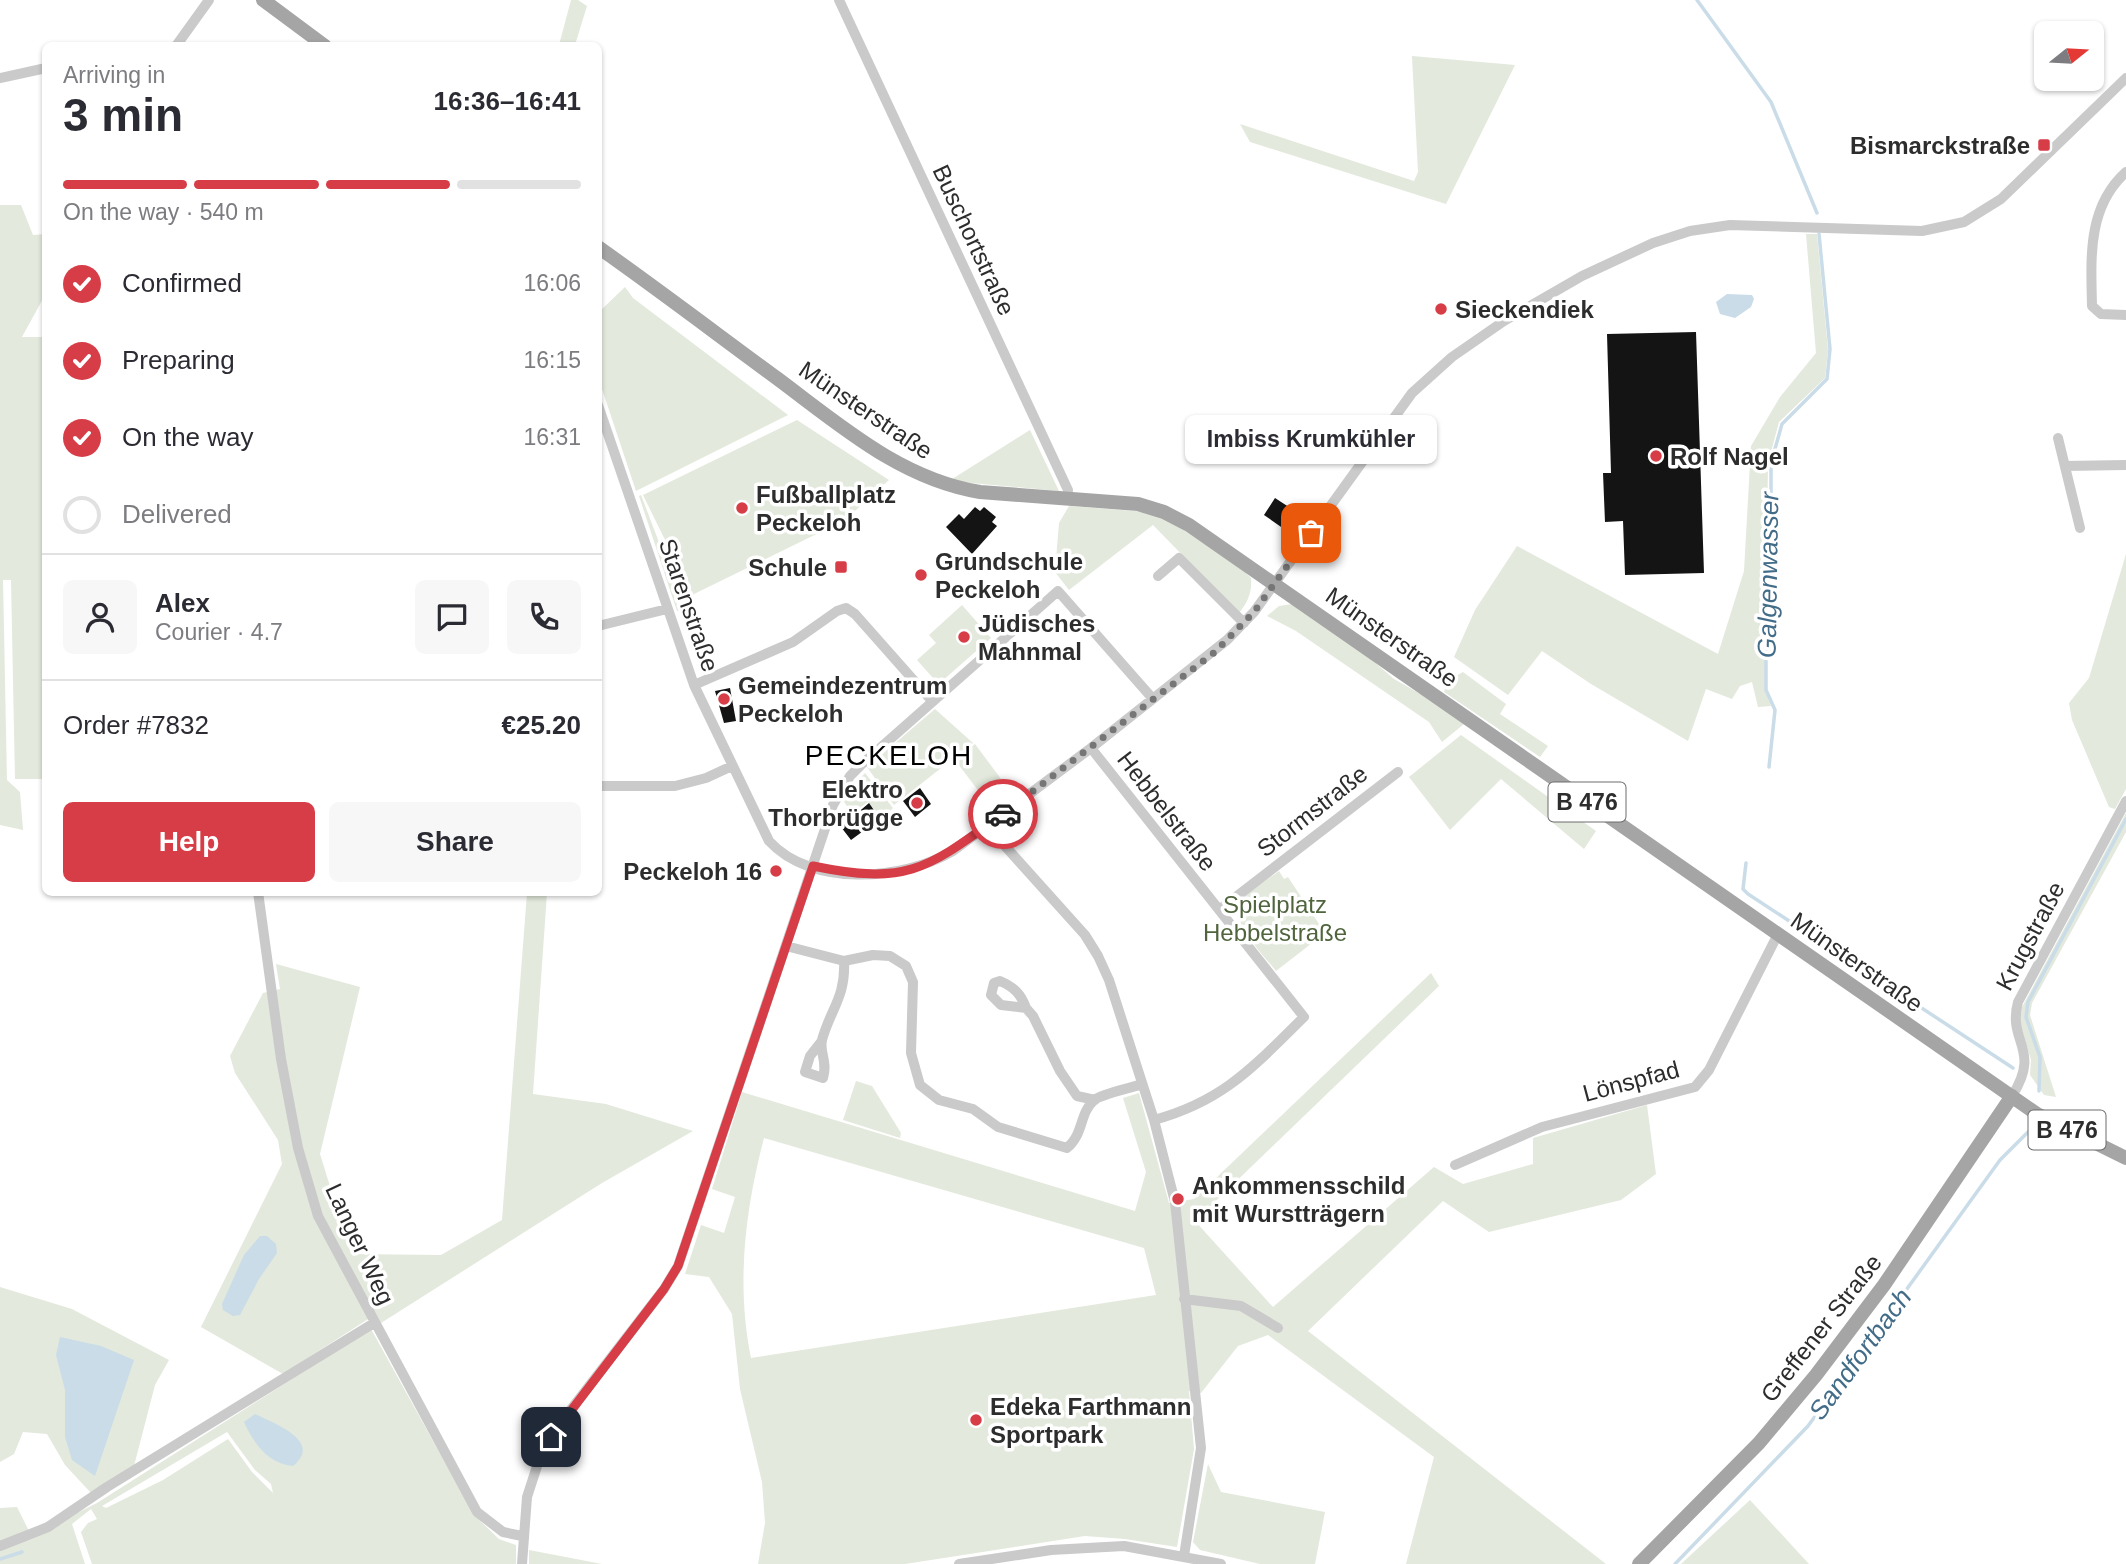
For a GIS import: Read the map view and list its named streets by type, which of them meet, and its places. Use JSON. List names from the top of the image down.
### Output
{
  "streets": {
    "main road": ["Münsterstraße", "B 476", "Greffener Straße"],
    "street": [
      "Buschortstraße",
      "Starenstraße",
      "Hebbelstraße",
      "Stormstraße",
      "Krugstraße",
      "Lönspfad",
      "Langer Weg"
    ]
  },
  "crossings": [
    ["Buschortstraße", "Münsterstraße"],
    ["Münsterstraße", "Starenstraße"],
    ["Münsterstraße", "Krugstraße"],
    ["Münsterstraße", "Lönspfad"],
    ["Münsterstraße", "Greffener Straße"],
    ["Starenstraße", "Hebbelstraße"],
    ["Hebbelstraße", "Stormstraße"],
    ["Krugstraße", "Greffener Straße"]
  ],
  "districts": ["PECKELOH"],
  "water": ["Galgenwasser", "Sandfortbach"],
  "parks": ["Spielplatz Hebbelstraße"],
  "places": {
    "transit": ["Bismarckstraße", "Schule"],
    "other": [
      "Sieckendiek",
      "Rolf Nagel",
      "Fußballplatz Peckeloh",
      "Imbiss Krumkühler",
      "Grundschule Peckeloh",
      "Jüdisches Mahnmal",
      "Gemeindezentrum Peckeloh",
      "Elektro Thorbrügge",
      "Peckeloh 16",
      "Ankommensschild mit Wurstträgern",
      "Edeka Farthmann Sportpark"
    ]
  },
  "north": "right",
  "page": {
    "heading": ["3 min", "Arriving in", "16:36–16:41"],
    "panel": [
      "Alex",
      "Courier · 4.7",
      "Order #7832",
      "€25.20"
    ],
    "bar": "On the way · 540 m",
    "list": [
      ["Confirmed", "16:06"],
      ["Preparing", "16:15"],
      ["On the way", "16:31"],
      "Delivered"
    ],
    "bubble": "Imbiss Krumkühler",
    "buttons": ["Help", "Share"]
  }
}
